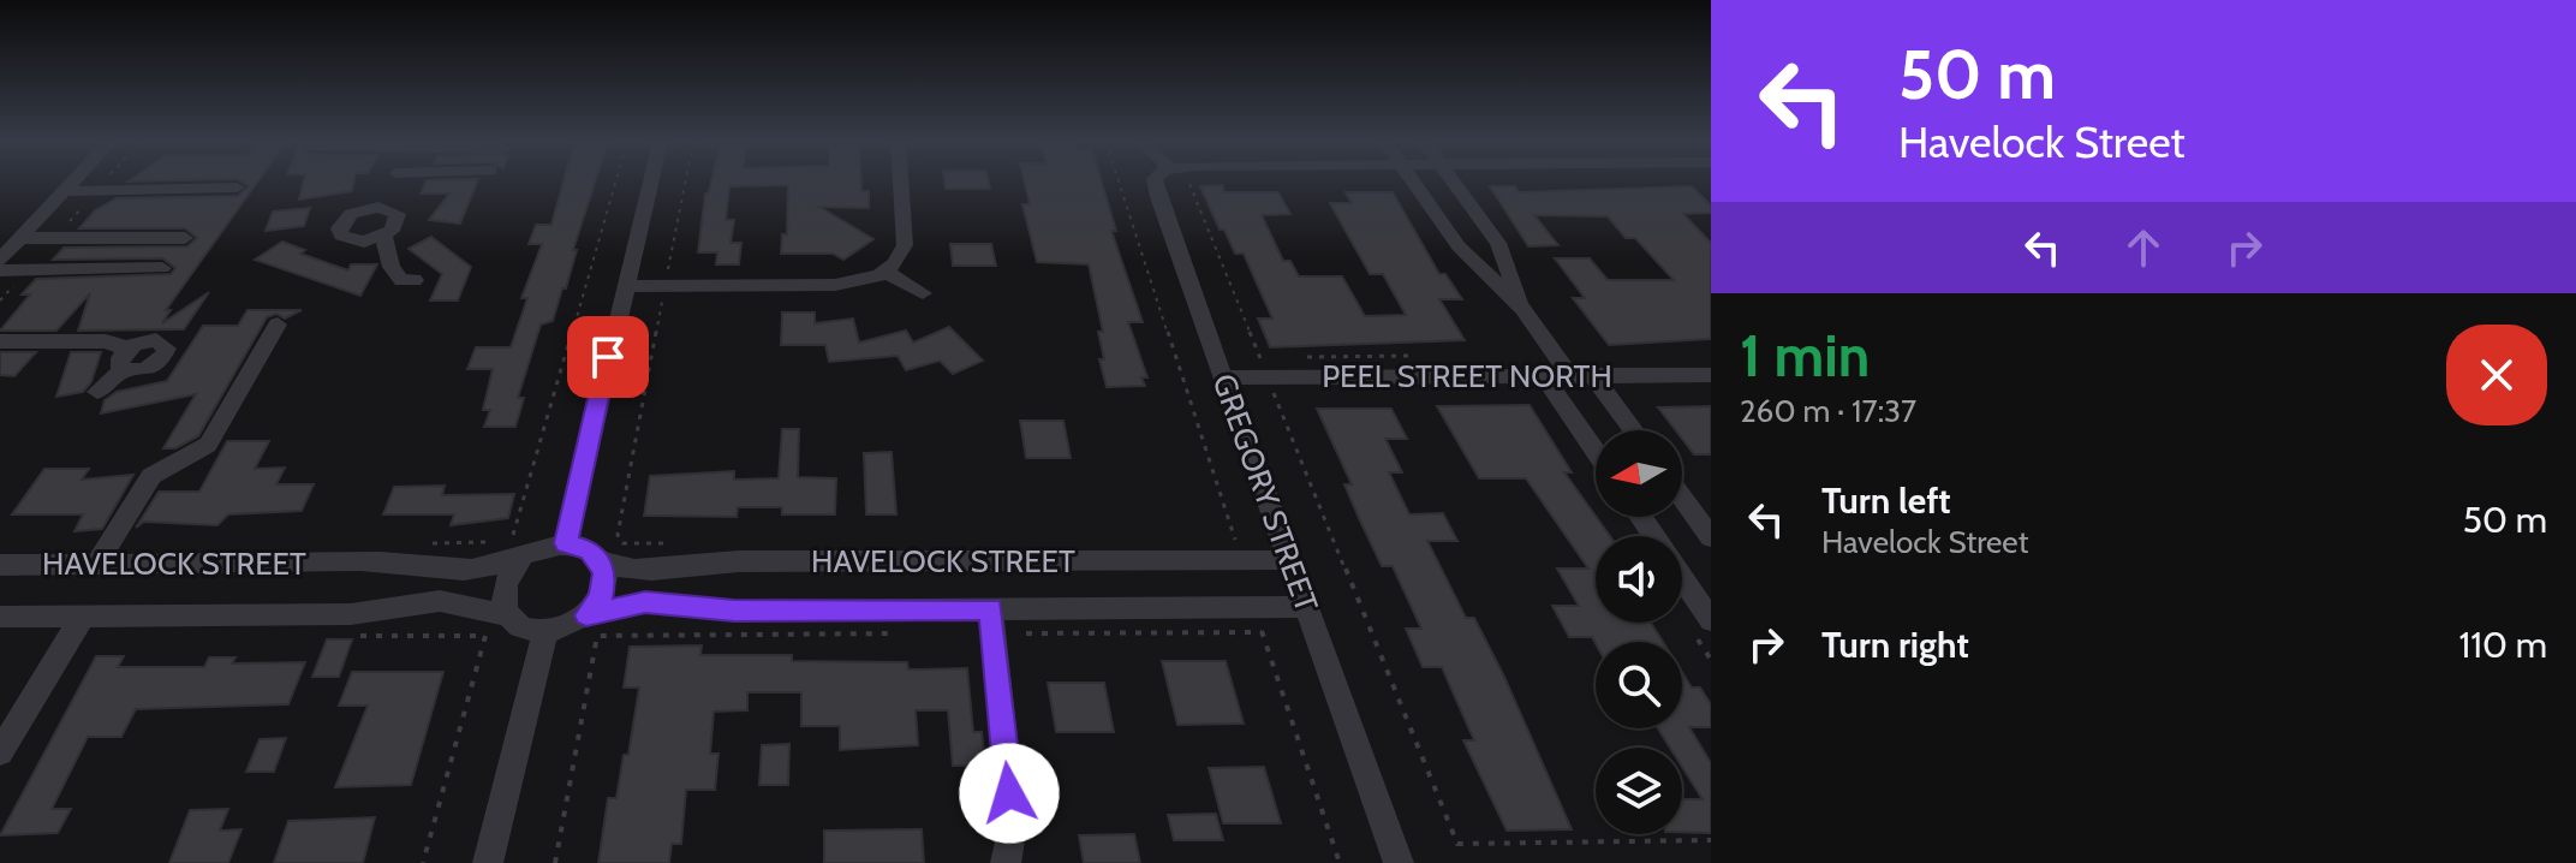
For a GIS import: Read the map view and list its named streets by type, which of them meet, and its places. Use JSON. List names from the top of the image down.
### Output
{
  "streets": {
    "street": ["PEEL STREET NORTH", "GREGORY STREET", "HAVELOCK STREET"]
  },
  "crossings": [
    ["PEEL STREET NORTH", "GREGORY STREET"],
    ["GREGORY STREET", "HAVELOCK STREET"]
  ],
  "north": "left",
  "page": {
    "turn": ["50 m", "Havelock Street"],
    "heading": ["1 min", "260 m · 17:37"],
    "list": [
      {
        "name": "Turn left",
        "note": "Havelock Street",
        "value": "50 m"
      },
      {
        "name": "Turn right",
        "value": "110 m"
      }
    ]
  }
}
